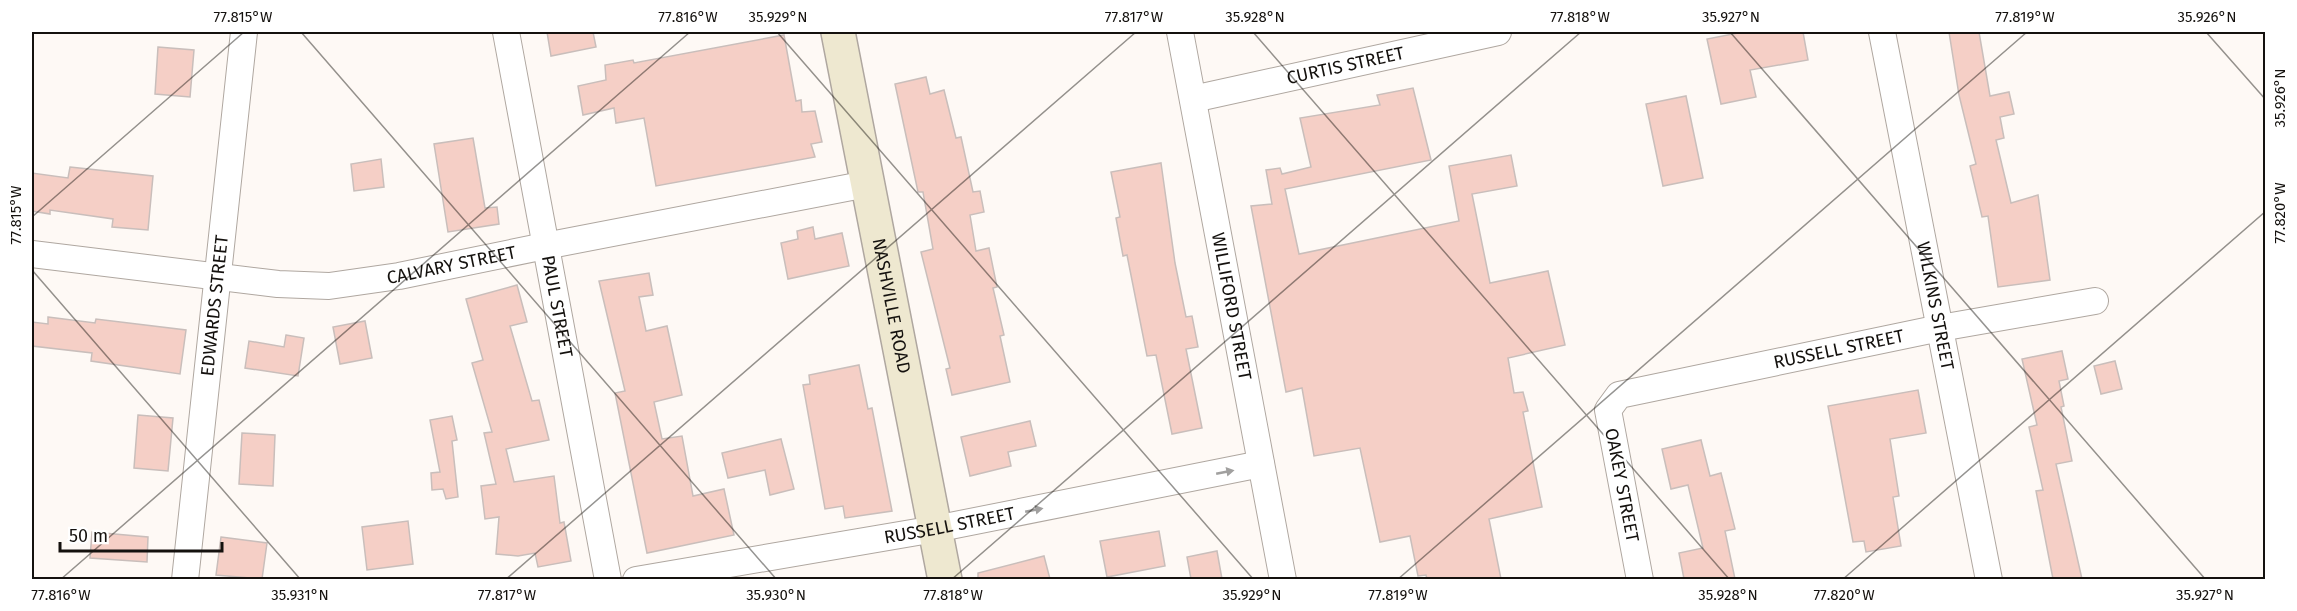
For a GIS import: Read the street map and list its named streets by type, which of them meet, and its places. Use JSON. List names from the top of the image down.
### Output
{
  "streets": {
    "main road": ["NASHVILLE ROAD"],
    "street": [
      "CURTIS STREET",
      "CALVARY STREET",
      "EDWARDS STREET",
      "PAUL STREET",
      "WILLIFORD STREET",
      "WILKINS STREET",
      "RUSSELL STREET",
      "OAKEY STREET"
    ]
  },
  "crossings": [
    ["CURTIS STREET", "WILLIFORD STREET"],
    ["CALVARY STREET", "EDWARDS STREET"],
    ["CALVARY STREET", "PAUL STREET"],
    ["CALVARY STREET", "NASHVILLE ROAD"],
    ["NASHVILLE ROAD", "RUSSELL STREET"],
    ["WILLIFORD STREET", "RUSSELL STREET"],
    ["WILKINS STREET", "RUSSELL STREET"],
    ["RUSSELL STREET", "OAKEY STREET"]
  ],
  "scale_bar": "50 m",
  "coordinates": [
    "77.815°W",
    "77.816°W",
    "35.929°N",
    "77.817°W",
    "35.928°N",
    "77.818°W",
    "35.927°N",
    "77.819°W",
    "35.926°N",
    "77.820°W",
    "35.931°N",
    "35.930°N"
  ]
}
